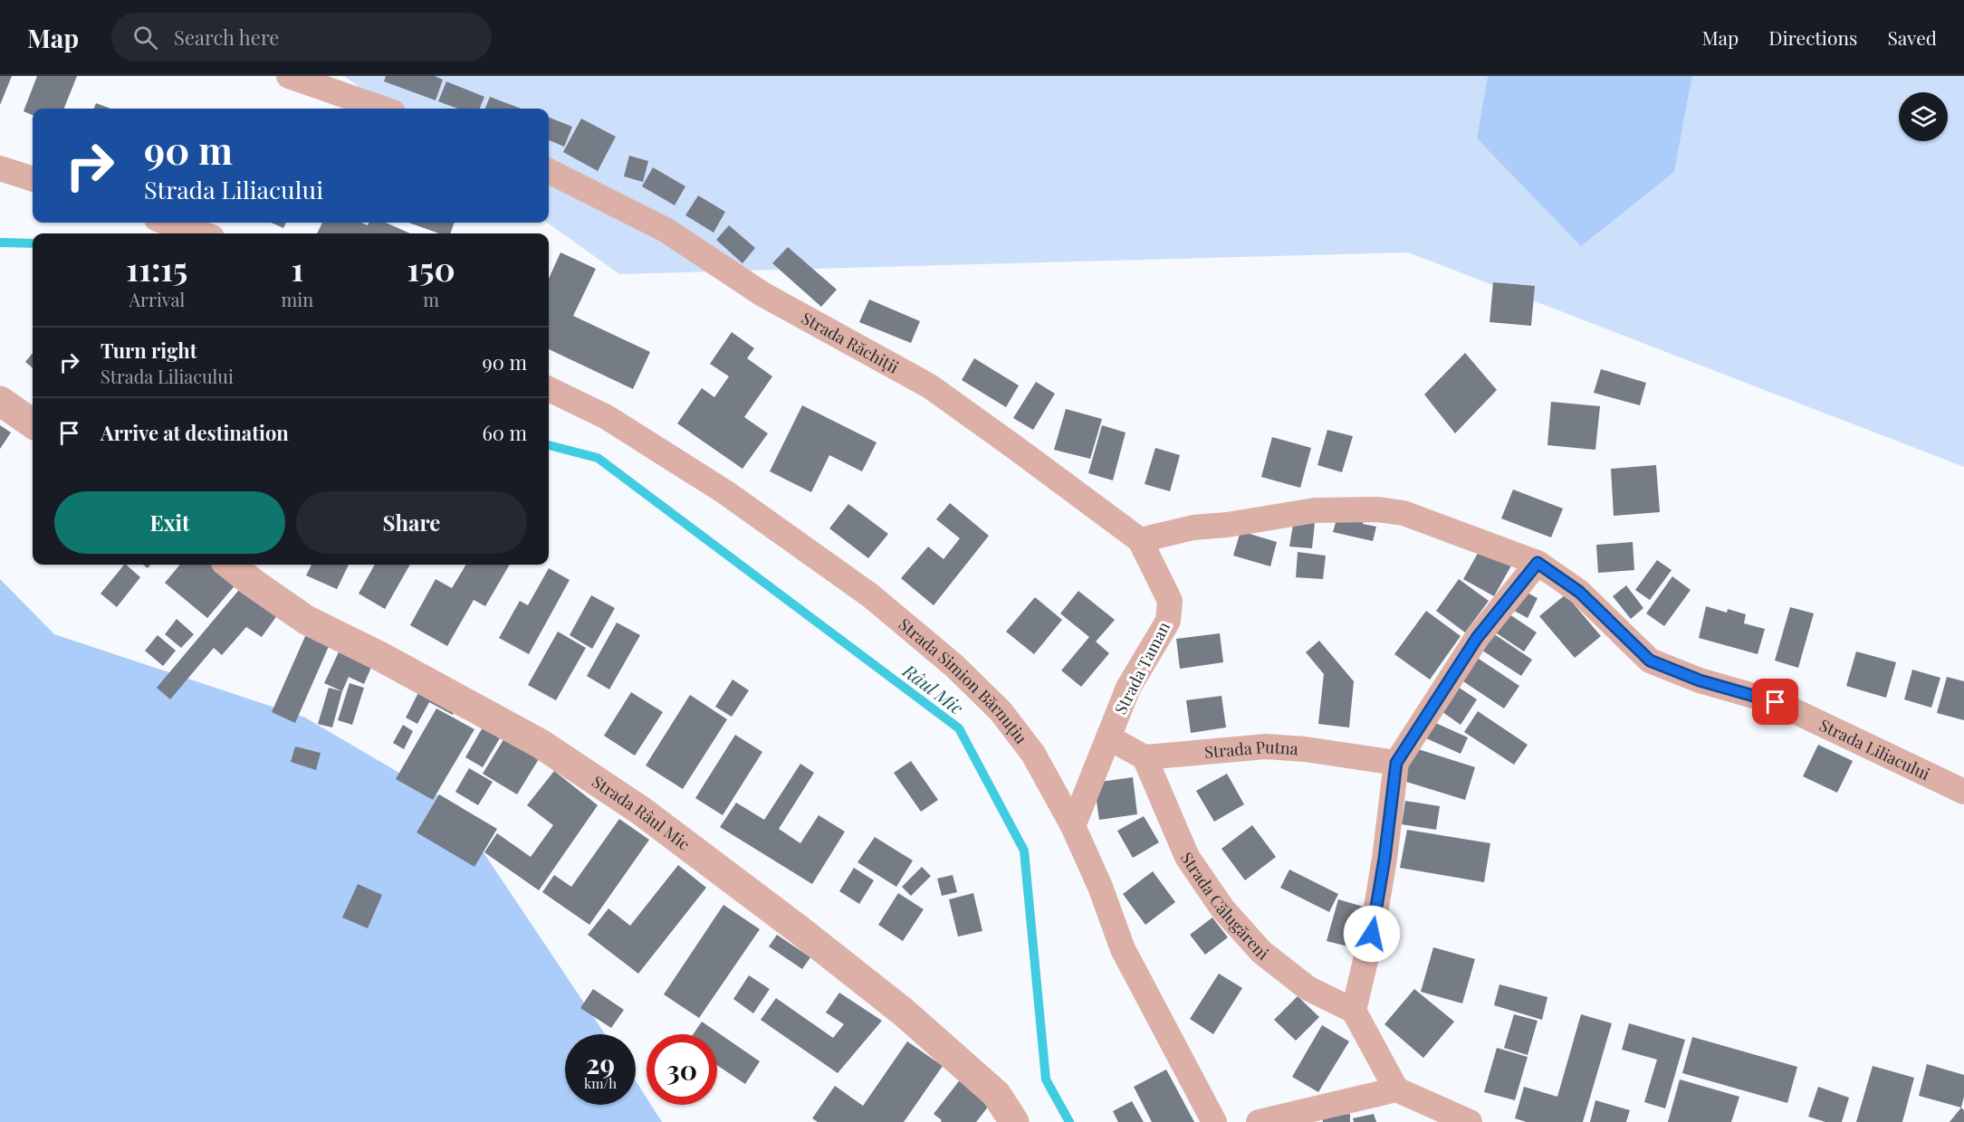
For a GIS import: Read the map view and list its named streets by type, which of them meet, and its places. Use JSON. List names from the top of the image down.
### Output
{
  "streets": {
    "street": [
      "Strada Răchiții",
      "Strada Taman",
      "Strada Simion Bărnuțiu",
      "Strada Liliacului",
      "Strada Putna",
      "Strada Râul Mic",
      "Strada Călugăreni"
    ]
  },
  "crossings": [
    ["Strada Răchiții", "Strada Taman"],
    ["Strada Răchiții", "Strada Liliacului"],
    ["Strada Taman", "Strada Simion Bărnuțiu"],
    ["Strada Taman", "Strada Liliacului"],
    ["Strada Putna", "Strada Călugăreni"]
  ],
  "water": ["Râul Mic"],
  "page": {
    "header": "Map",
    "search": "Search here",
    "nav": ["Map", "Directions", "Saved"],
    "turn": ["90 m", "Strada Liliacului"],
    "eta": [
      "11:15",
      "Arrival",
      "1",
      "min",
      "150",
      "m"
    ],
    "list": [
      {
        "name": "Turn right",
        "note": "Strada Liliacului",
        "value": "90 m"
      },
      {
        "name": "Arrive at destination",
        "value": "60 m"
      }
    ],
    "buttons": ["Exit", "Share"],
    "speed": "29 km/h",
    "limit": "30"
  }
}
